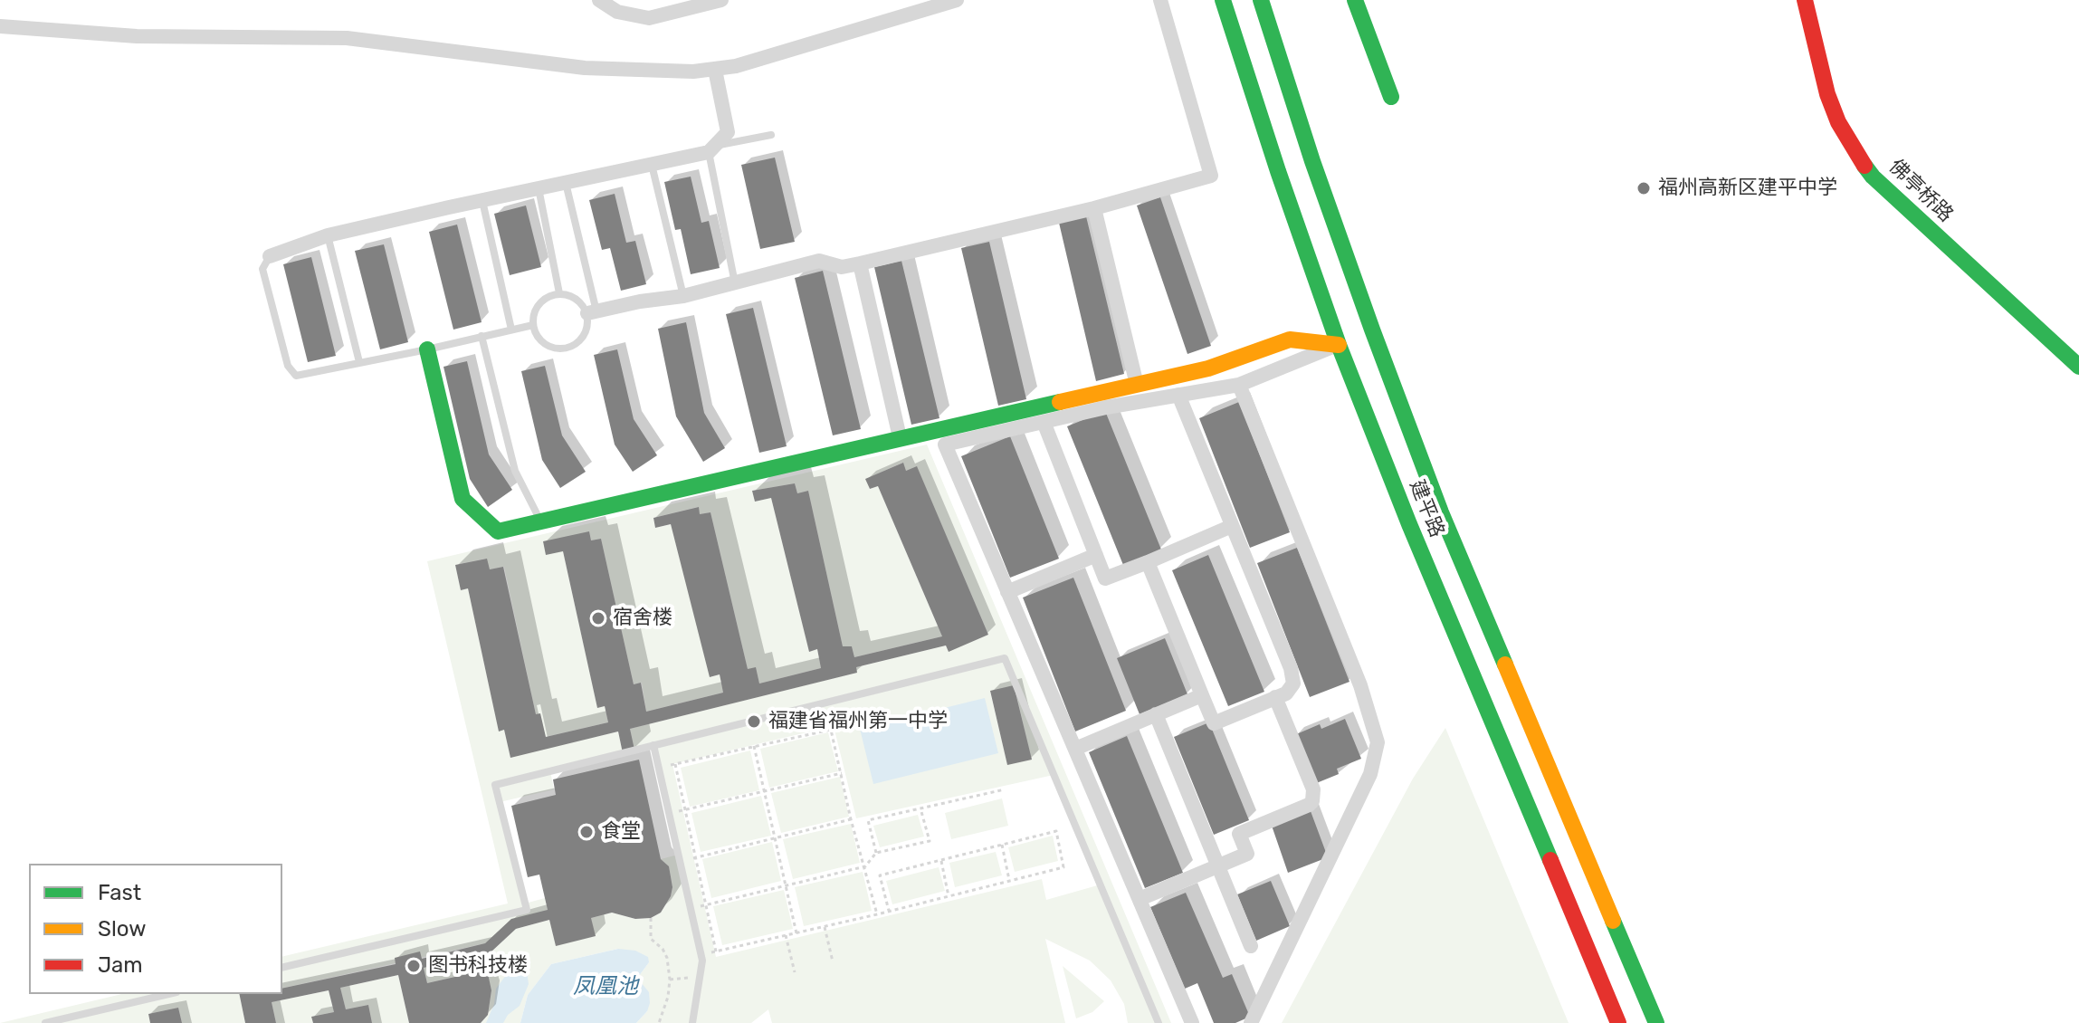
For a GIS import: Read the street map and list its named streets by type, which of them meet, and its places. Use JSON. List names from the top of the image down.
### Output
{
  "streets": {
    "main road": ["佛亭桥路", "建平路"]
  },
  "water": ["凤凰池"],
  "places": [
    "福州高新区建平中学",
    "宿舍楼",
    "福建省福州第一中学",
    "食堂",
    "图书科技楼"
  ],
  "legend": ["Fast", "Slow", "Jam"]
}
